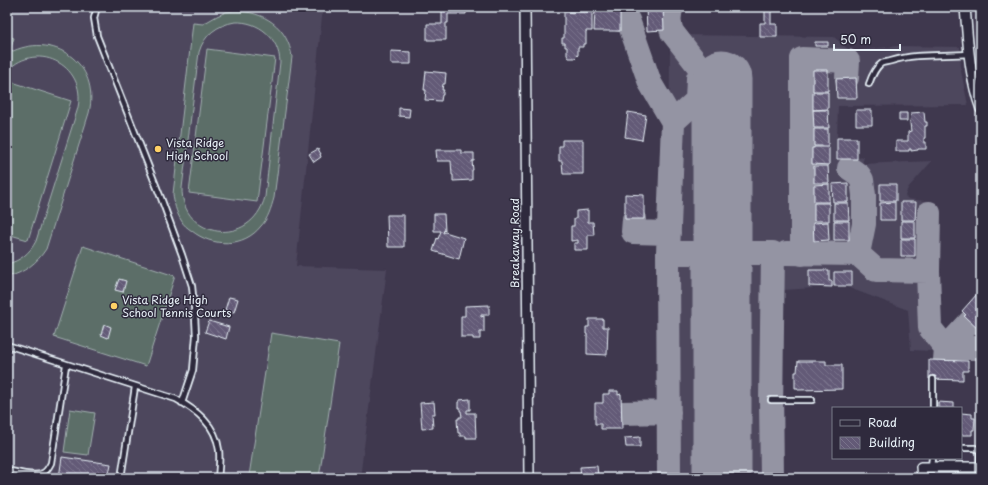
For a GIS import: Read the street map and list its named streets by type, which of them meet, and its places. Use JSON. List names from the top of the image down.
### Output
{
  "streets": {
    "street": ["Breakaway Road"]
  },
  "places": ["Vista Ridge High School", "Vista Ridge High School Tennis Courts"],
  "legend": ["Road", "Building"],
  "scale_bar": "50 m"
}
